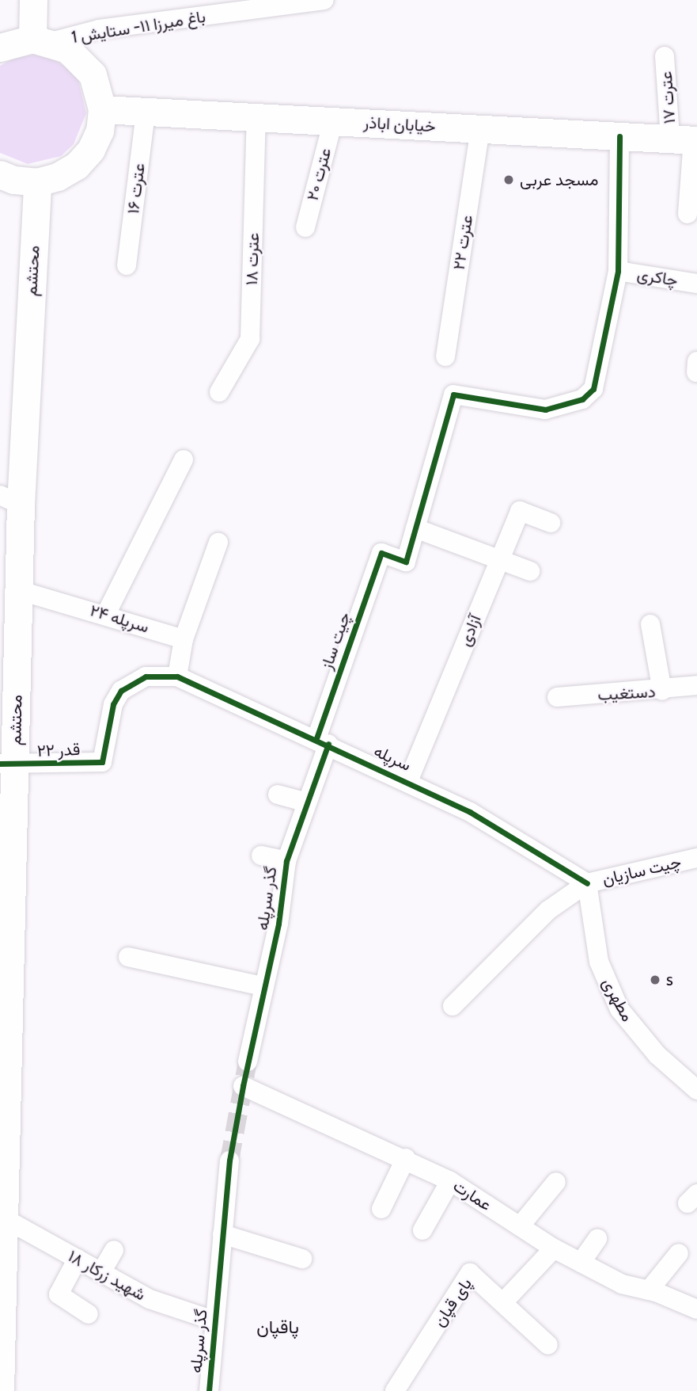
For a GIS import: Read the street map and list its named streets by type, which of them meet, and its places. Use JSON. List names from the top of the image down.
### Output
{
  "streets": {
    "main road": ["خیابان اباذر", "محتشم"],
    "street": [
      "باغ میرزا ۱۱- ستایش 1",
      "عترت ۱۷",
      "عترت ۲۰",
      "عترت ۱۶",
      "عترت ۲۲",
      "عترت ۱۸",
      "چاکری",
      "سرپله ۲۴",
      "آزادی",
      "چیت ساز",
      "دستغیب",
      "قدر ۲۲",
      "سرپله",
      "چیت سازیان",
      "گذر سرپله",
      "مطهری",
      "عمارت",
      "شهید زرکار ۱۸",
      "پای قپان"
    ]
  },
  "crossings": [
    ["عترت ۱۷", "خیابان اباذر"],
    ["خیابان اباذر", "عترت ۲۰"],
    ["خیابان اباذر", "عترت ۱۶"],
    ["خیابان اباذر", "عترت ۲۲"],
    ["خیابان اباذر", "عترت ۱۸"],
    ["محتشم", "سرپله ۲۴"],
    ["محتشم", "قدر ۲۲"],
    ["محتشم", "شهید زرکار ۱۸"],
    ["آزادی", "سرپله"],
    ["چیت ساز", "سرپله"],
    ["چیت ساز", "گذر سرپله"],
    ["قدر ۲۲", "سرپله"],
    ["سرپله", "چیت سازیان"],
    ["سرپله", "گذر سرپله"],
    ["سرپله", "مطهری"],
    ["چیت سازیان", "مطهری"],
    ["گذر سرپله", "شهید زرکار ۱۸"]
  ],
  "districts": ["پاقپان"],
  "places": ["مسجد عربی", "s"]
}
